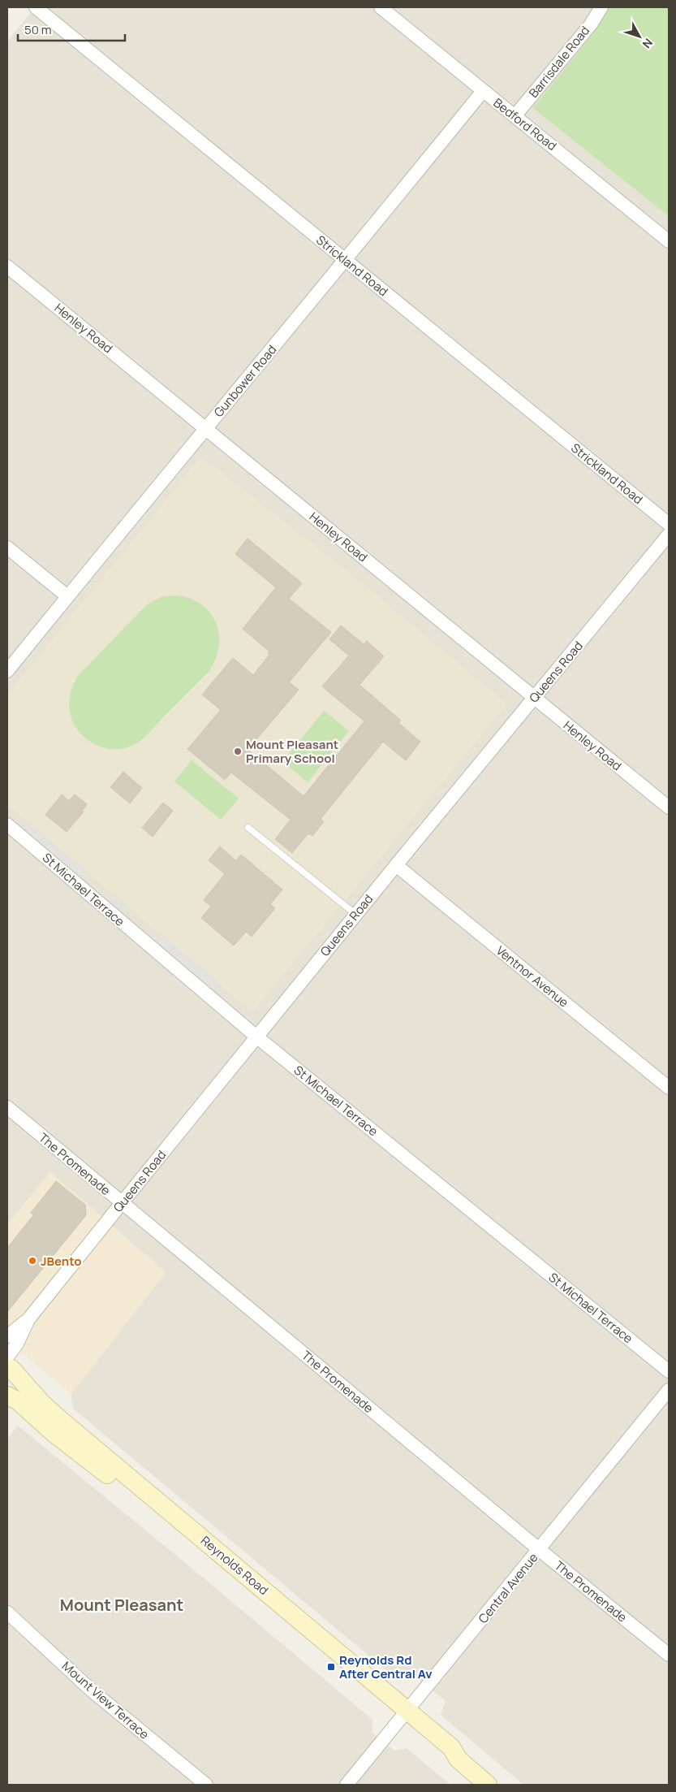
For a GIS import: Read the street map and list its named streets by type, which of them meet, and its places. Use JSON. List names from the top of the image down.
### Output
{
  "streets": {
    "main road": ["Reynolds Road"],
    "street": [
      "Barrisdale Road",
      "Bedford Road",
      "Strickland Road",
      "Henley Road",
      "Gunbower Road",
      "Queens Road",
      "St Michael Terrace",
      "Ventnor Avenue",
      "The Promenade",
      "Central Avenue",
      "Mount View Terrace"
    ]
  },
  "crossings": [
    ["Barrisdale Road", "Bedford Road"],
    ["Bedford Road", "Gunbower Road"],
    ["Strickland Road", "Gunbower Road"],
    ["Henley Road", "Gunbower Road"],
    ["Henley Road", "Queens Road"],
    ["Queens Road", "St Michael Terrace"],
    ["Queens Road", "Ventnor Avenue"],
    ["Queens Road", "The Promenade"],
    ["Queens Road", "Reynolds Road"],
    ["The Promenade", "Central Avenue"],
    ["Reynolds Road", "Central Avenue"]
  ],
  "districts": ["Mount Pleasant"],
  "places": {
    "other": ["Mount Pleasant Primary School", "JBento"],
    "transit": ["Reynolds Rd After Central Av"]
  },
  "scale_bar": "50 m",
  "north": "bottom right"
}
